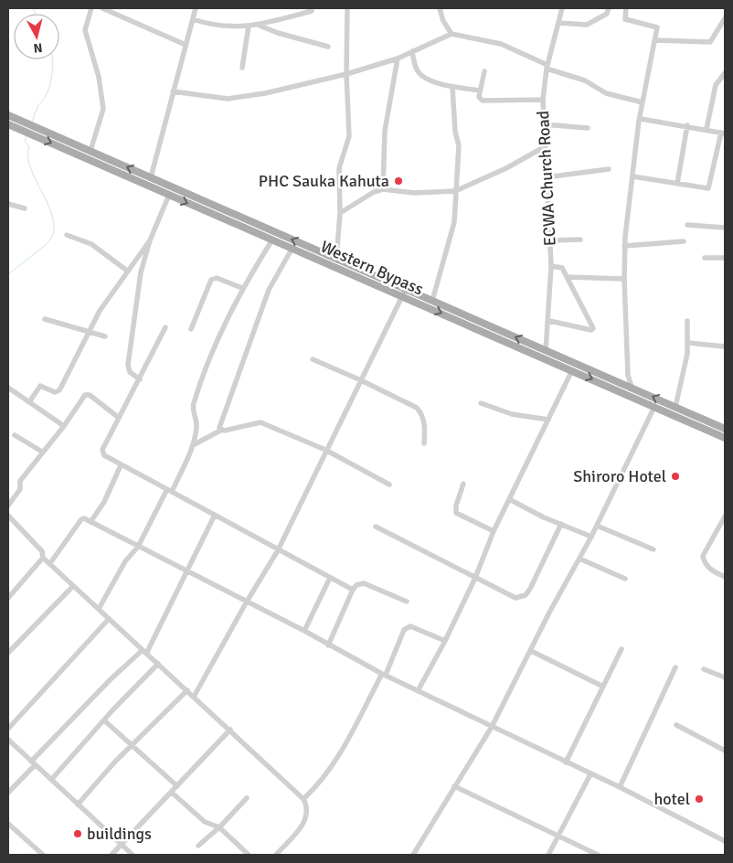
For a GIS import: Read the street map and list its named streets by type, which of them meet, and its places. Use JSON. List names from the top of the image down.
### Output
{
  "streets": {
    "main road": ["Western Bypass"],
    "street": ["ECWA Church Road"]
  },
  "crossings": [
    ["ECWA Church Road", "Western Bypass"]
  ],
  "places": [
    "PHC Sauka Kahuta",
    "Shiroro Hotel",
    "hotel",
    "buildings"
  ],
  "north": "bottom"
}
